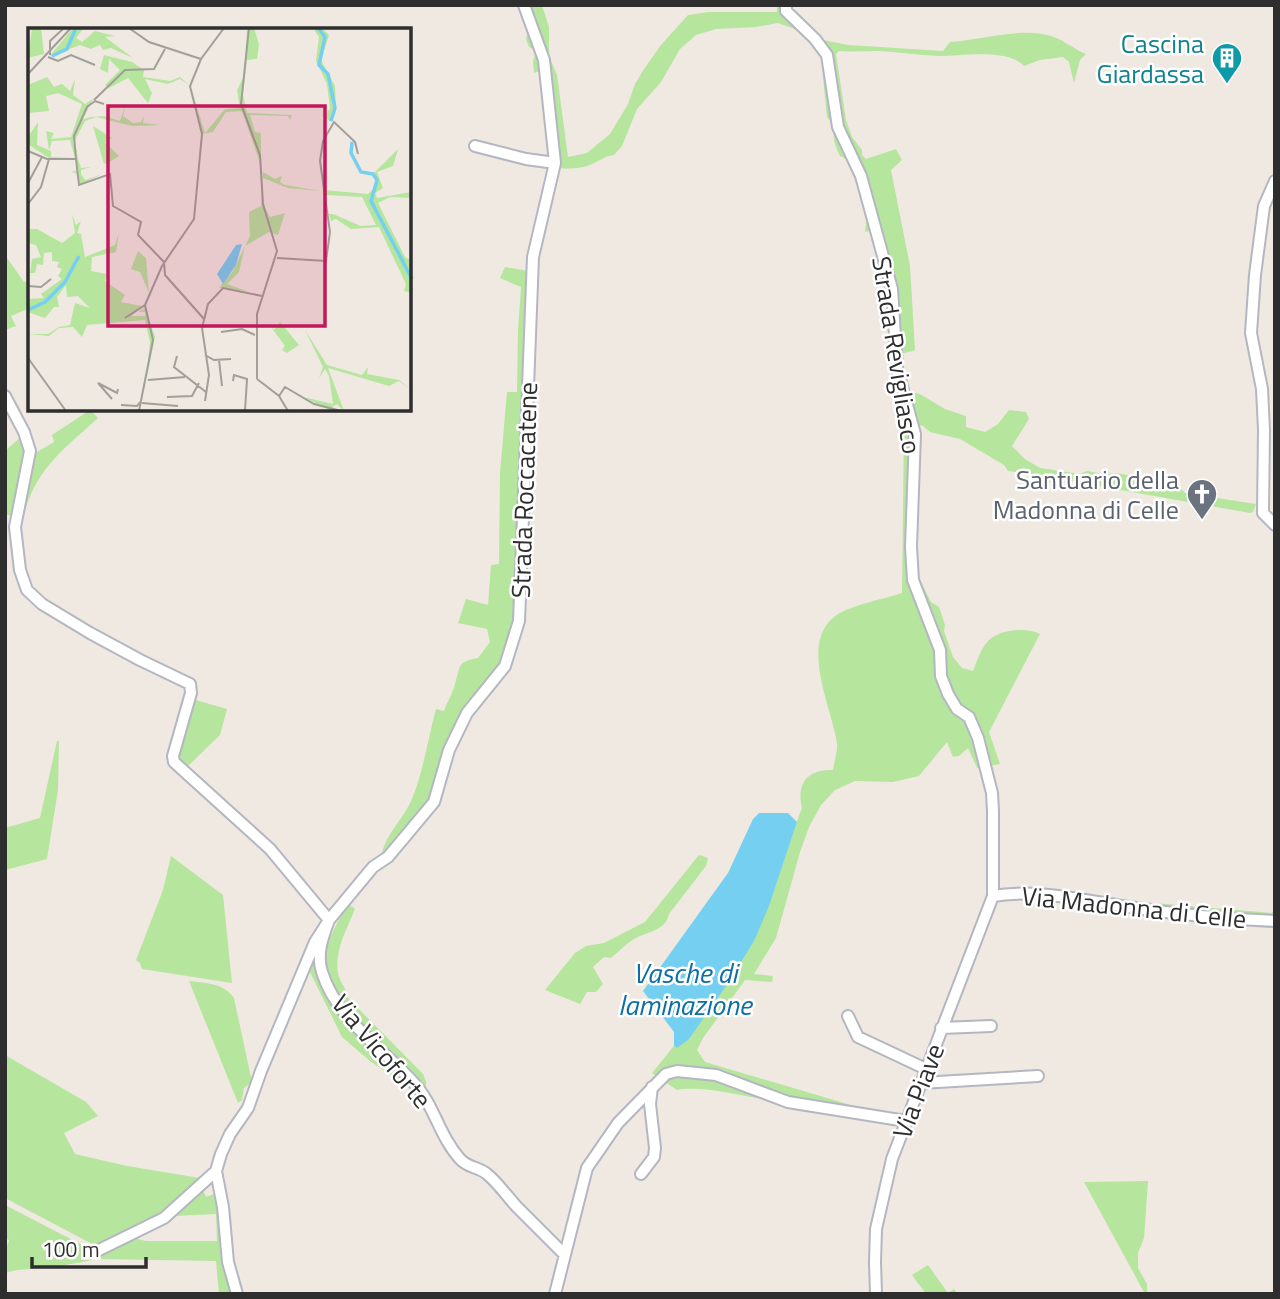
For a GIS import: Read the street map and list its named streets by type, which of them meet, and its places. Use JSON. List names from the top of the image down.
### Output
{
  "streets": {
    "street": [
      "Strada Revigliasco",
      "Strada Roccacatene",
      "Via Madonna di Celle",
      "Via Vicoforte",
      "Via Piave"
    ]
  },
  "crossings": [
    ["Strada Revigliasco", "Via Madonna di Celle"],
    ["Strada Revigliasco", "Via Piave"],
    ["Strada Roccacatene", "Via Vicoforte"],
    ["Via Madonna di Celle", "Via Piave"]
  ],
  "water": ["Vasche di laminazione"],
  "places": {
    "building": ["Cascina Giardassa"],
    "church": ["Santuario della Madonna di Celle"]
  },
  "scale_bar": "100 m"
}
